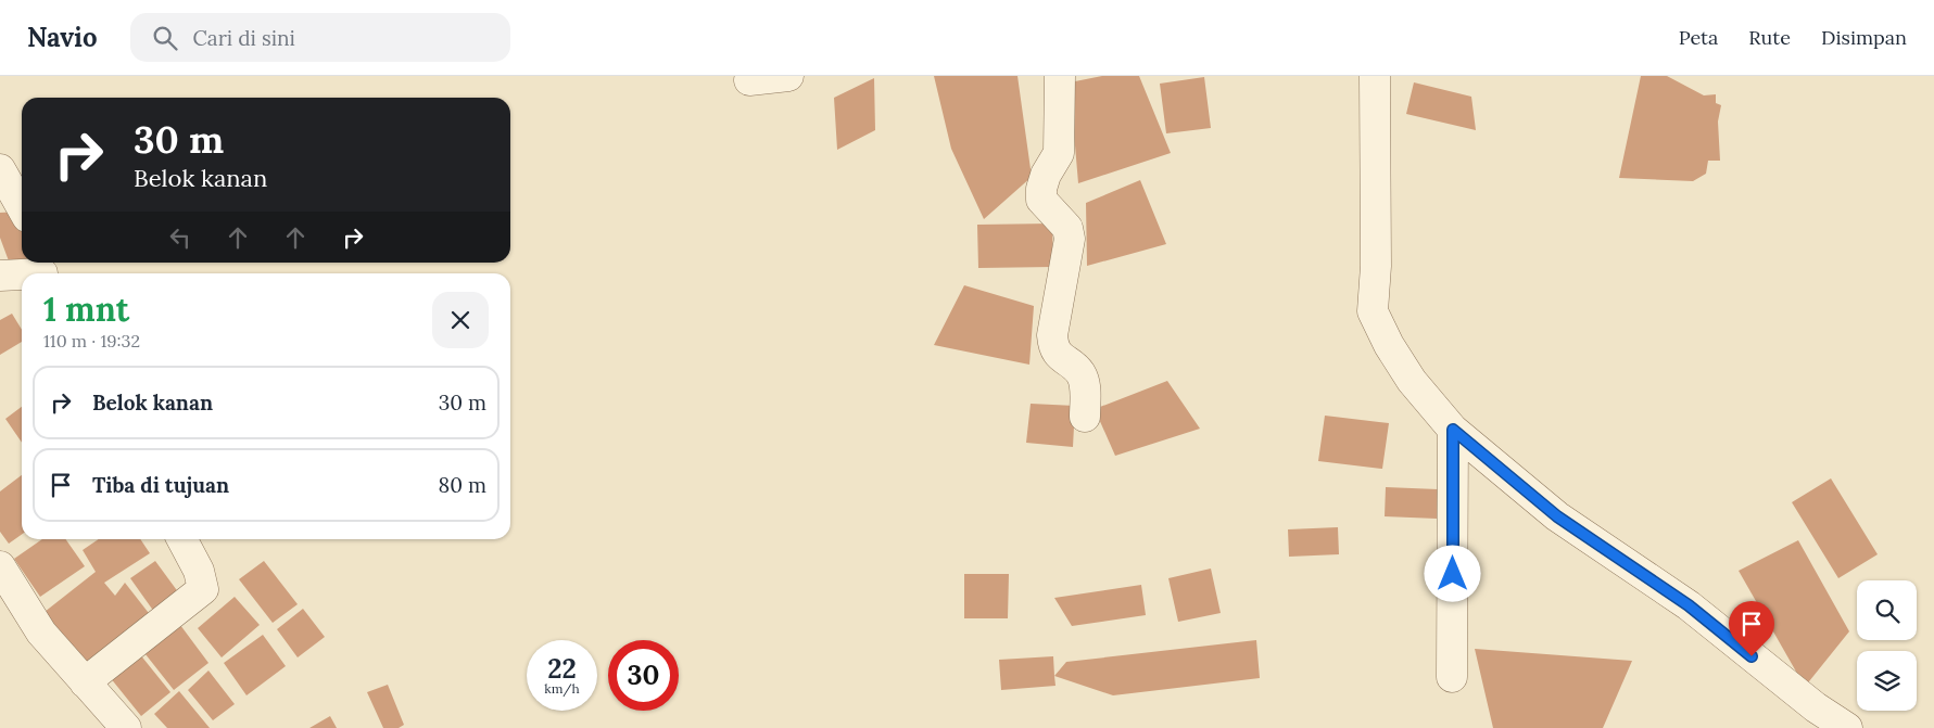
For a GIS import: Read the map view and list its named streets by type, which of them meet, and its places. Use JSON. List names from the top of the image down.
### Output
{
  "page": {
    "header": "Navio",
    "search": "Cari di sini",
    "nav": ["Peta", "Rute", "Disimpan"],
    "turn": ["30 m", "Belok kanan"],
    "heading": ["1 mnt", "110 m · 19:32"],
    "list": [
      {
        "name": "Belok kanan",
        "value": "30 m"
      },
      {
        "name": "Tiba di tujuan",
        "value": "80 m"
      }
    ],
    "speed": "22 km/h",
    "limit": "30"
  }
}
